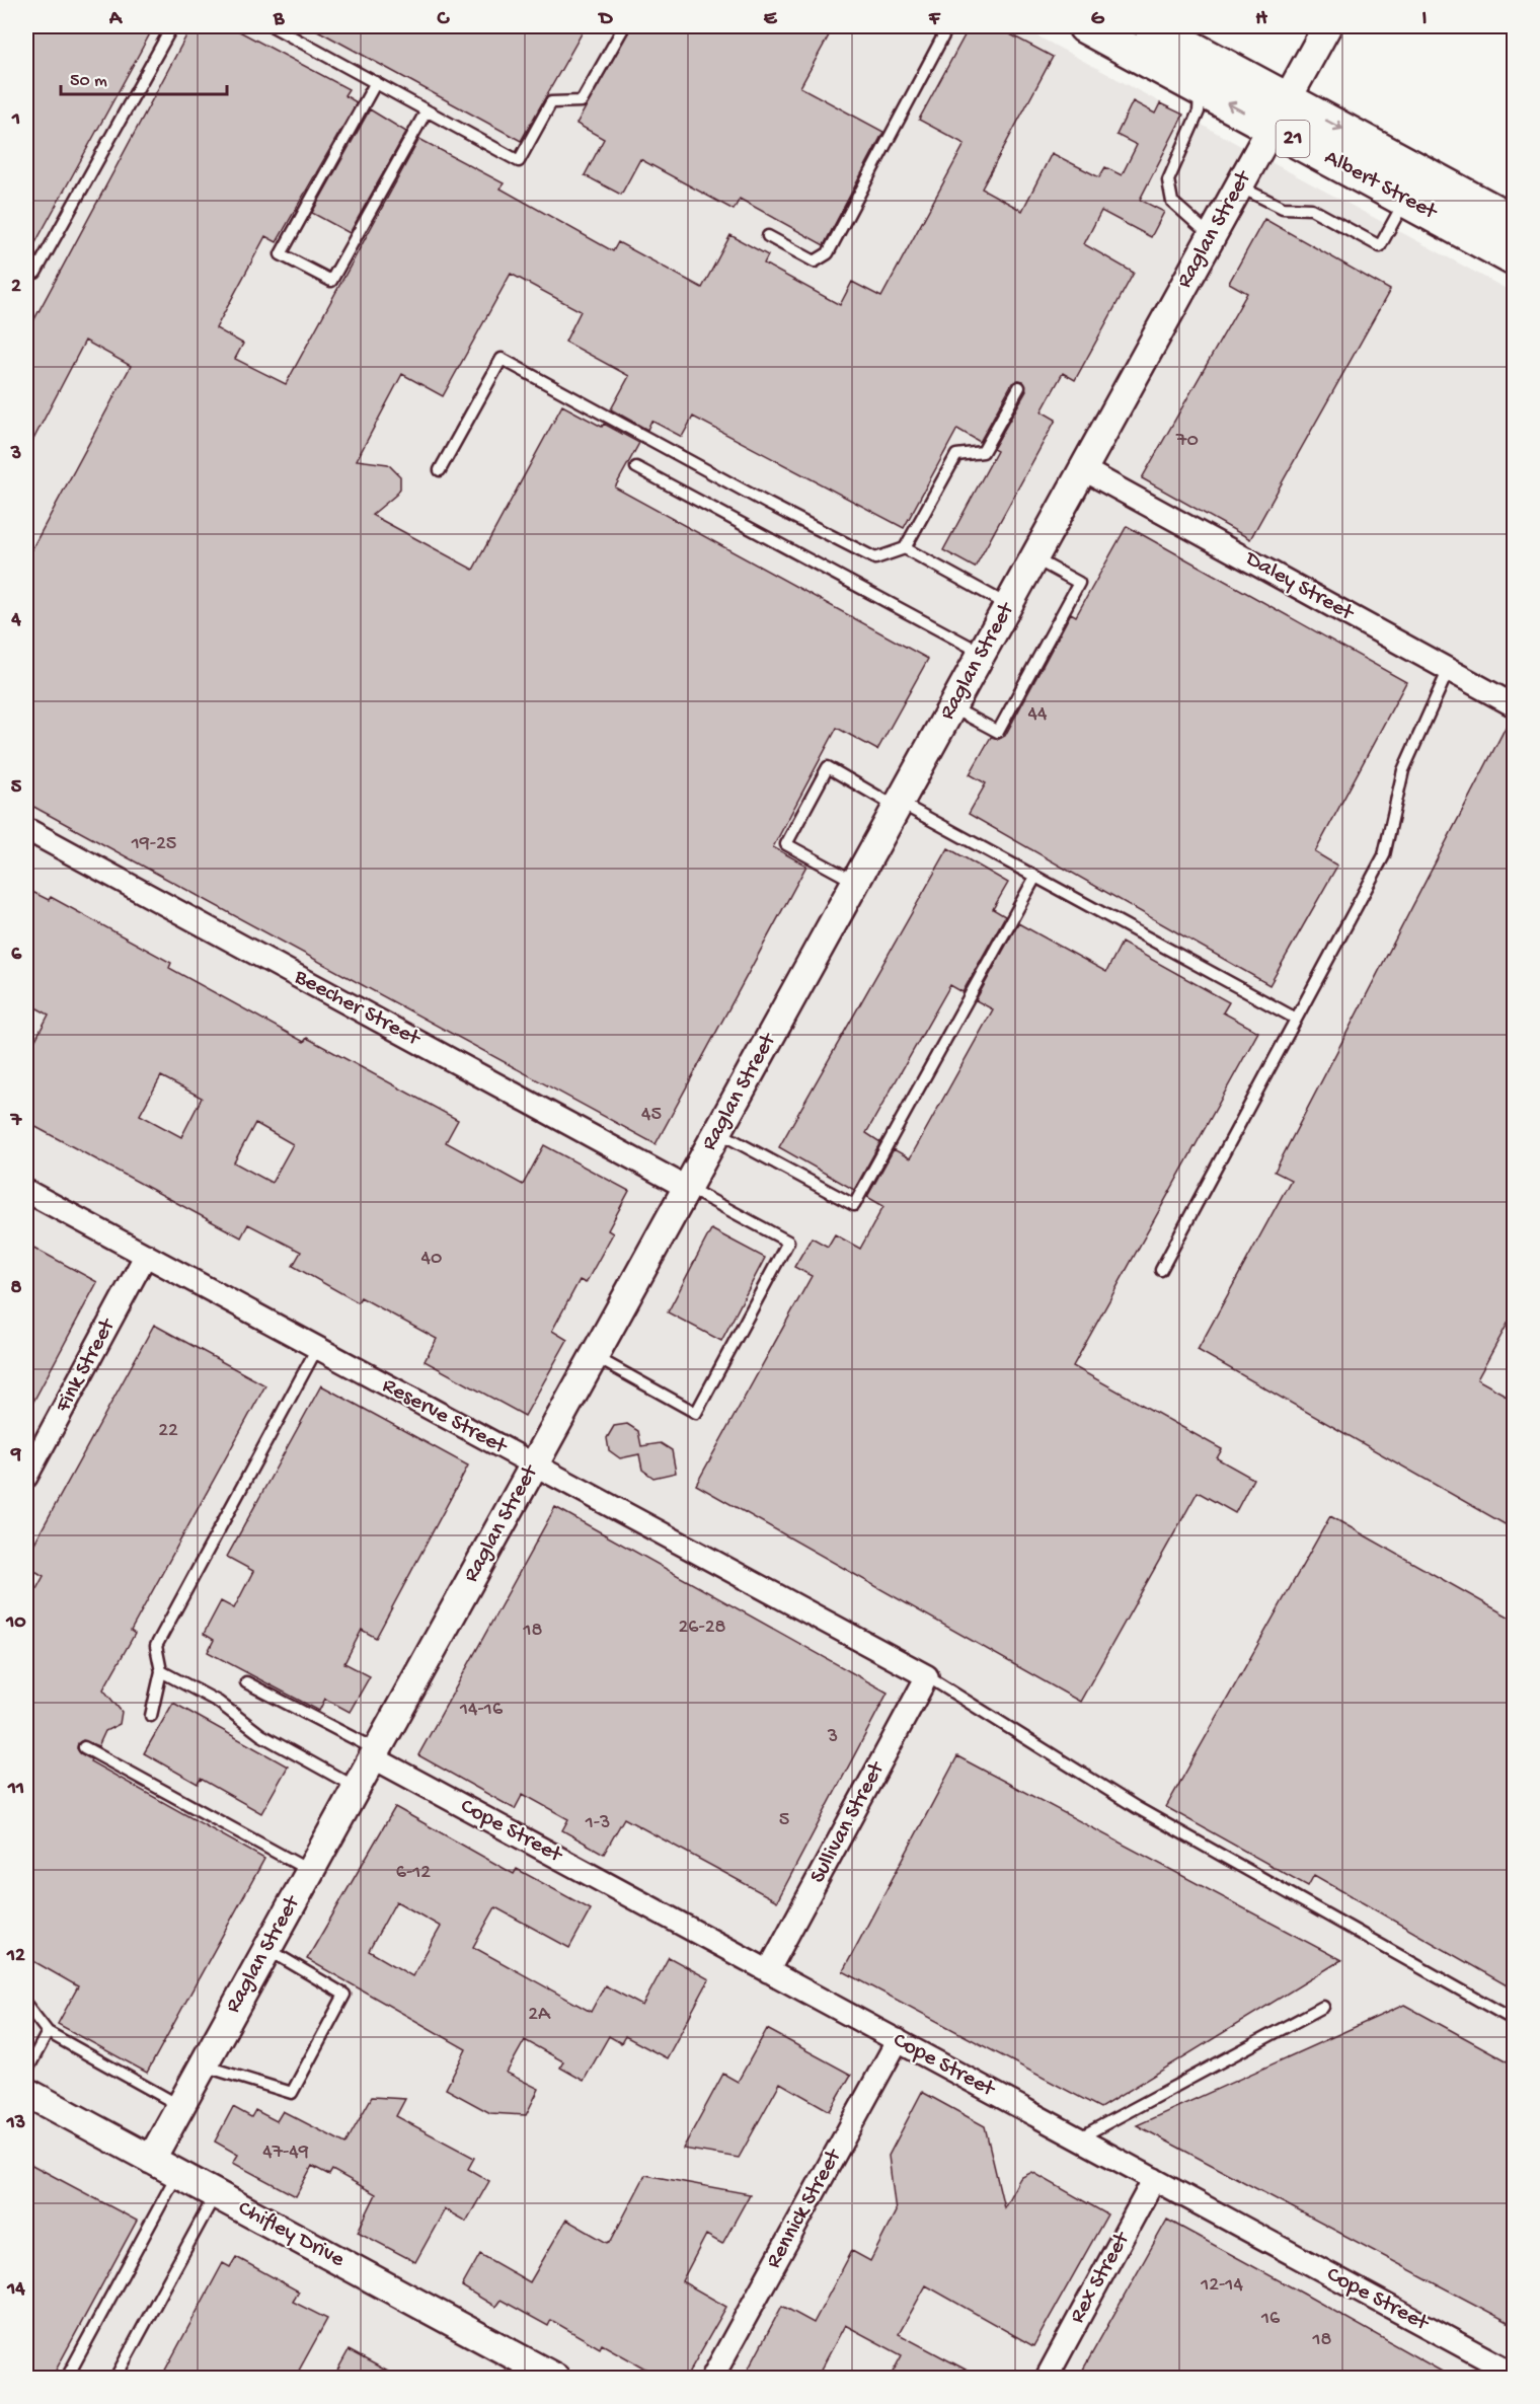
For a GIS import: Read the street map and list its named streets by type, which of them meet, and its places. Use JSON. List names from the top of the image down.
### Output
{
  "streets": {
    "main road": ["21", "Albert Street"],
    "street": [
      "Raglan Street",
      "Daley Street",
      "Beecher Street",
      "Fink Street",
      "Reserve Street",
      "Sullivan Street",
      "Cope Street",
      "Rennick Street",
      "Chifley Drive",
      "Rex Street"
    ]
  },
  "crossings": [
    ["Albert Street", "Raglan Street"],
    ["Raglan Street", "Daley Street"],
    ["Raglan Street", "Beecher Street"],
    ["Raglan Street", "Reserve Street"],
    ["Raglan Street", "Cope Street"],
    ["Raglan Street", "Chifley Drive"],
    ["Fink Street", "Reserve Street"],
    ["Reserve Street", "Sullivan Street"],
    ["Sullivan Street", "Cope Street"],
    ["Cope Street", "Rennick Street"],
    ["Cope Street", "Rex Street"]
  ],
  "house_numbers": [
    "70",
    "44",
    "19-25",
    "45",
    "40",
    "22",
    "26-28",
    "18",
    "14-16",
    "3",
    "5",
    "1-3",
    "6-12",
    "2A",
    "47-49",
    "12-14",
    "16",
    "18"
  ],
  "scale_bar": "50 m",
  "grid": {
    "columns": [
      "A",
      "B",
      "C",
      "D",
      "E",
      "F",
      "G",
      "H",
      "I"
    ],
    "rows": [
      "1",
      "2",
      "3",
      "4",
      "5",
      "6",
      "7",
      "8",
      "9",
      "10",
      "11",
      "12",
      "13",
      "14"
    ]
  }
}
